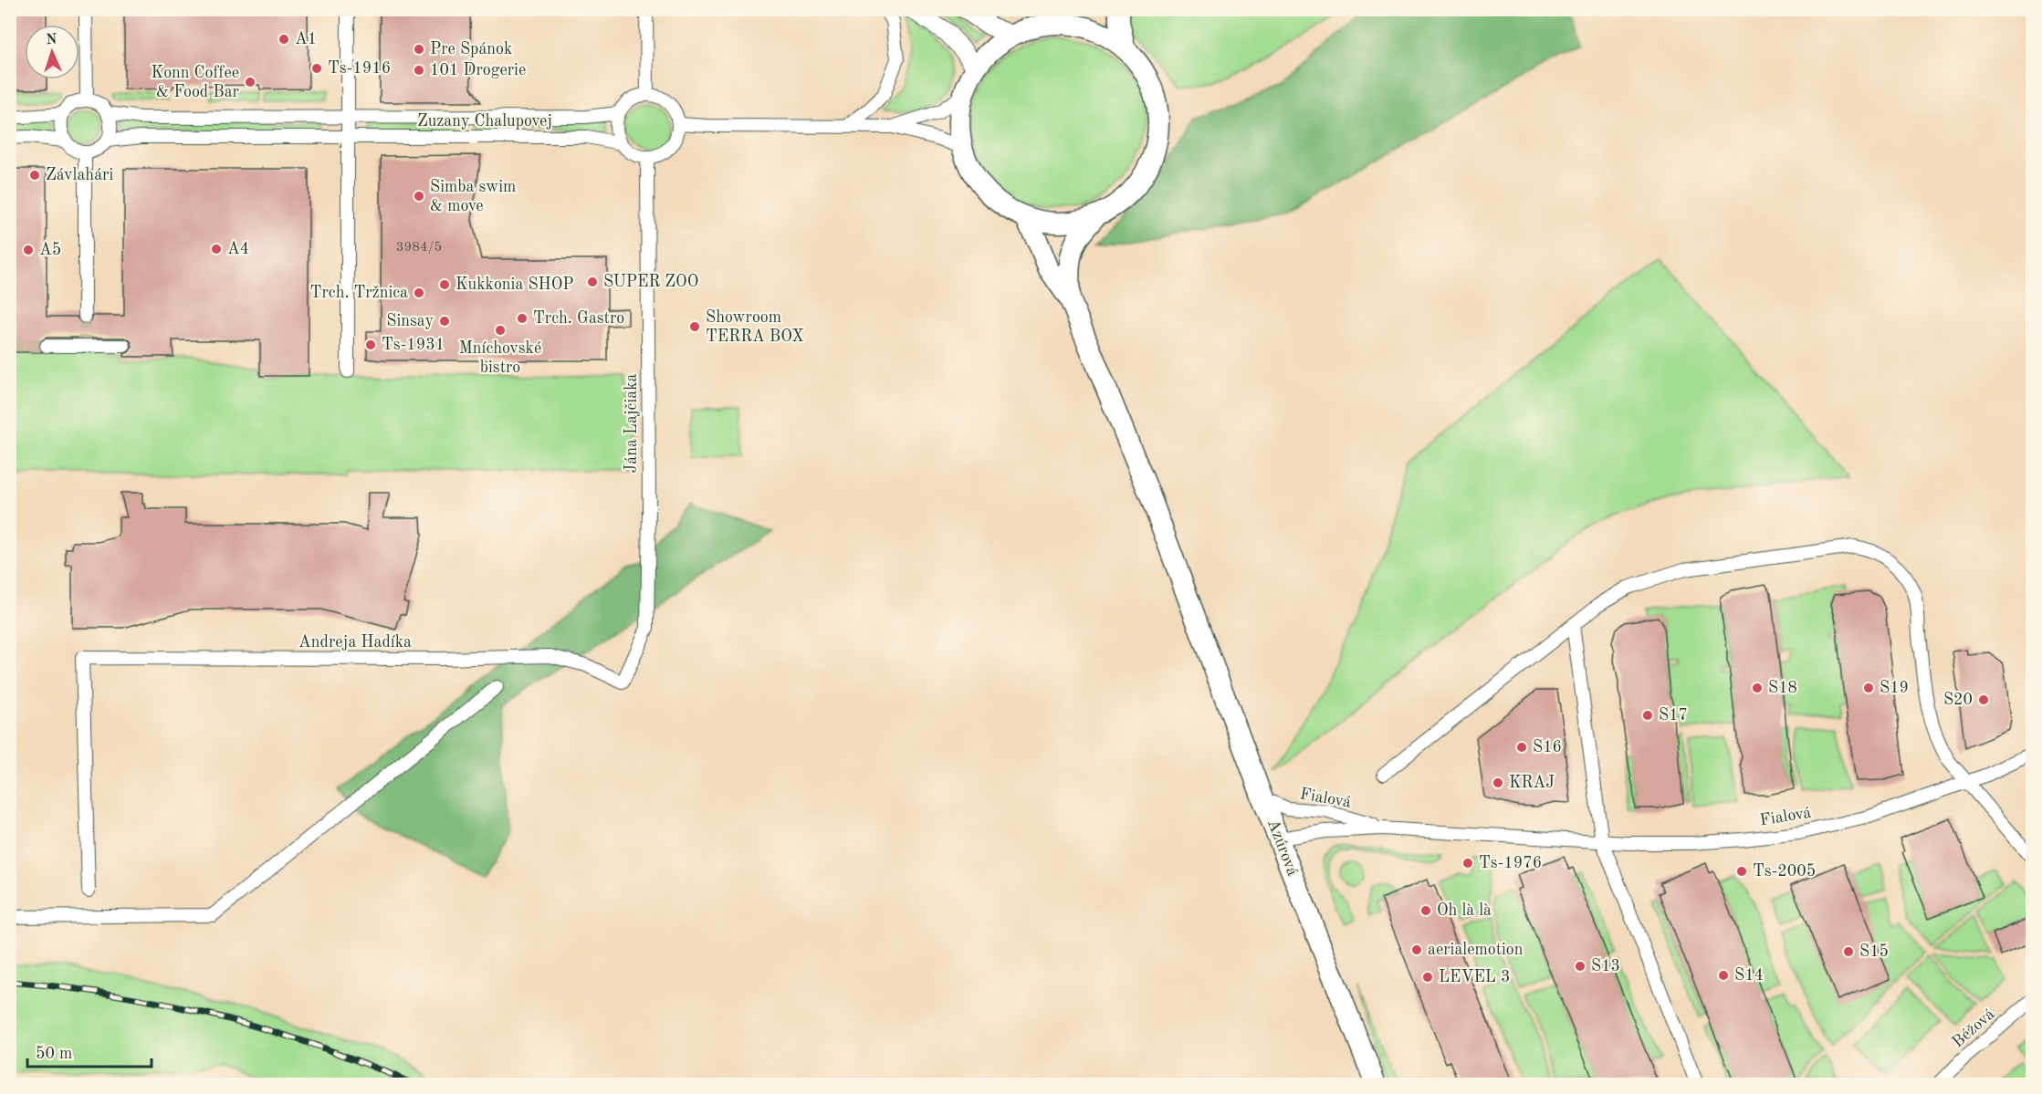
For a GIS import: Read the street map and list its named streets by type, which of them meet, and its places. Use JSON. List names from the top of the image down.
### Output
{
  "streets": {
    "main road": ["Azúrová"],
    "street": [
      "Zuzany Chalupovej",
      "Jána Lajčiaka",
      "Andreja Hadíka",
      "Fialová",
      "Béžová"
    ]
  },
  "crossings": [
    ["Zuzany Chalupovej", "Jána Lajčiaka"],
    ["Jána Lajčiaka", "Andreja Hadíka"],
    ["Fialová", "Azúrová"]
  ],
  "places": [
    "A1",
    "Pre Spánok",
    "Ts-1916",
    "101 Drogerie",
    "Konn Coffee & Food Bar",
    "Závlahári",
    "Simba swim & move",
    "A4",
    "A5",
    "SUPER ZOO",
    "Kukkonia SHOP",
    "Trch. Tržnica",
    "Trch. Gastro",
    "Sinsay",
    "Showroom TERRA BOX",
    "Mníchovské bistro",
    "Ts-1931",
    "S18",
    "S19",
    "S20",
    "S17",
    "S16",
    "KRAJ",
    "Ts-1976",
    "Ts-2005",
    "Oh là là",
    "aerialemotion",
    "S15",
    "S13",
    "S14",
    "LEVEL 3"
  ],
  "house_numbers": ["3984/5"],
  "scale_bar": "50 m",
  "north": "top"
}
